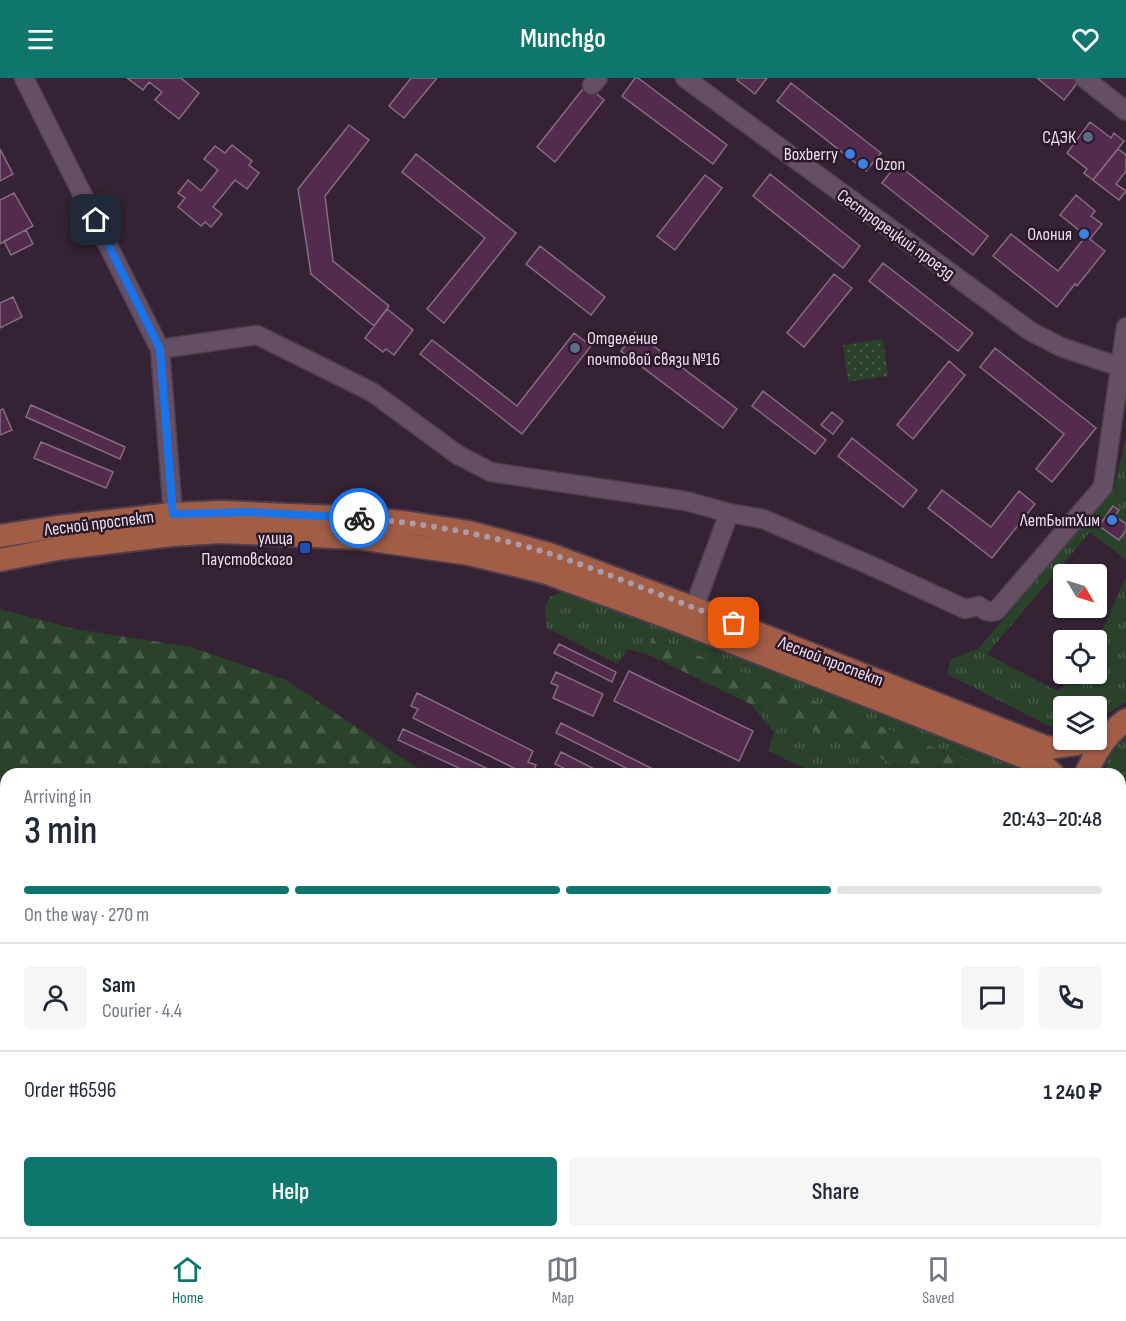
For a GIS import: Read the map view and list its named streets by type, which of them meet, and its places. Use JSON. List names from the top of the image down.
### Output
{
  "streets": {
    "main road": ["Лесной проспект"],
    "street": ["Сестрорецкий проезд"]
  },
  "places": {
    "other": [
      "СДЭК",
      "Boxberry",
      "Ozon",
      "Олония",
      "Отделение почтовой связи №16",
      "ЛетБытХим"
    ],
    "transit": ["улица Паустовского"]
  },
  "north": "bottom right",
  "page": {
    "header": "Munchgo",
    "heading": ["3 min", "Arriving in", "20:43–20:48"],
    "panel": [
      "Sam",
      "Courier · 4.4",
      "Order #6596",
      "1 240 ₽"
    ],
    "bar": "On the way · 270 m",
    "buttons": ["Help", "Share"],
    "tabs": ["Home", "Map", "Saved"]
  }
}
